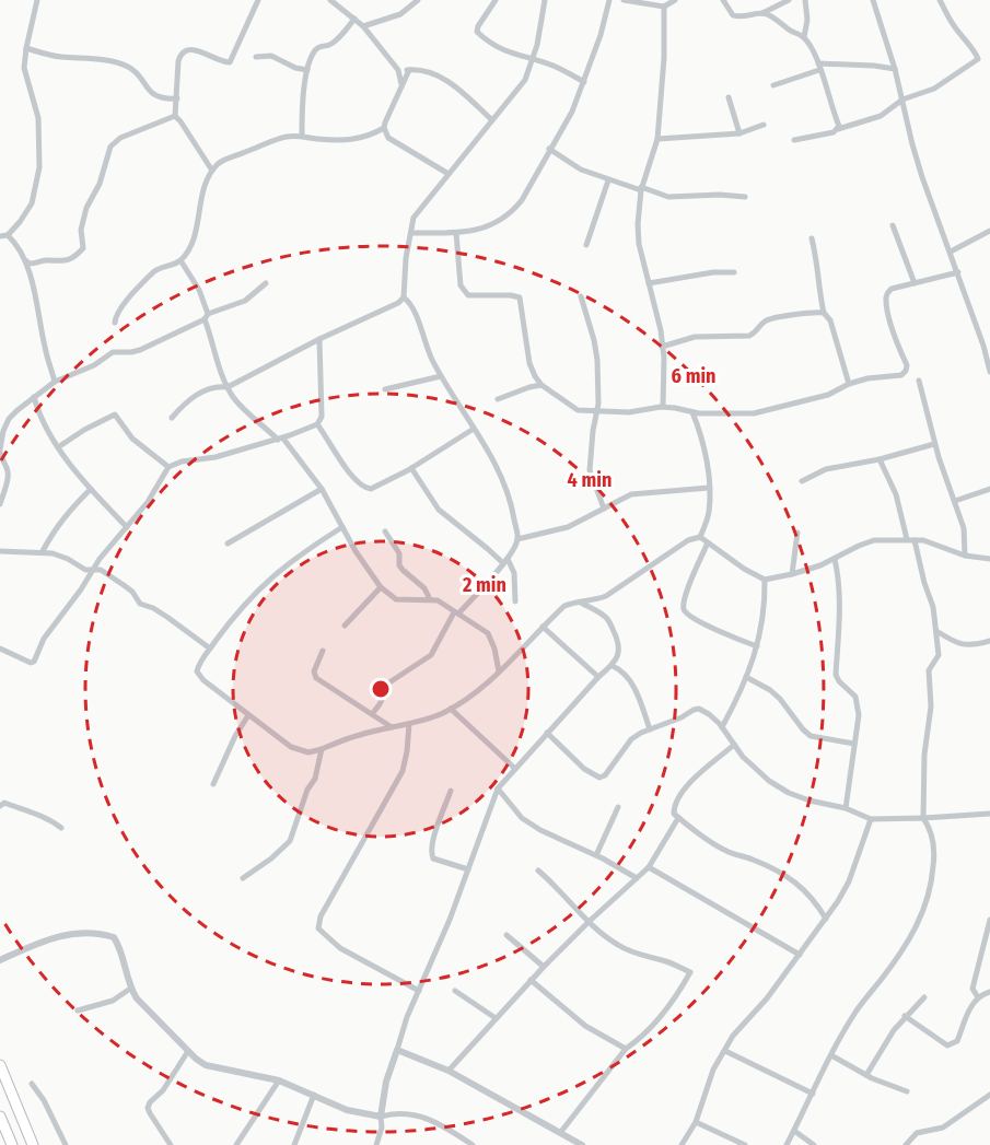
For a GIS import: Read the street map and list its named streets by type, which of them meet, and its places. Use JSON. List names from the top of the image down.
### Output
{
  "rings": ["6 min", "4 min", "2 min"]
}
